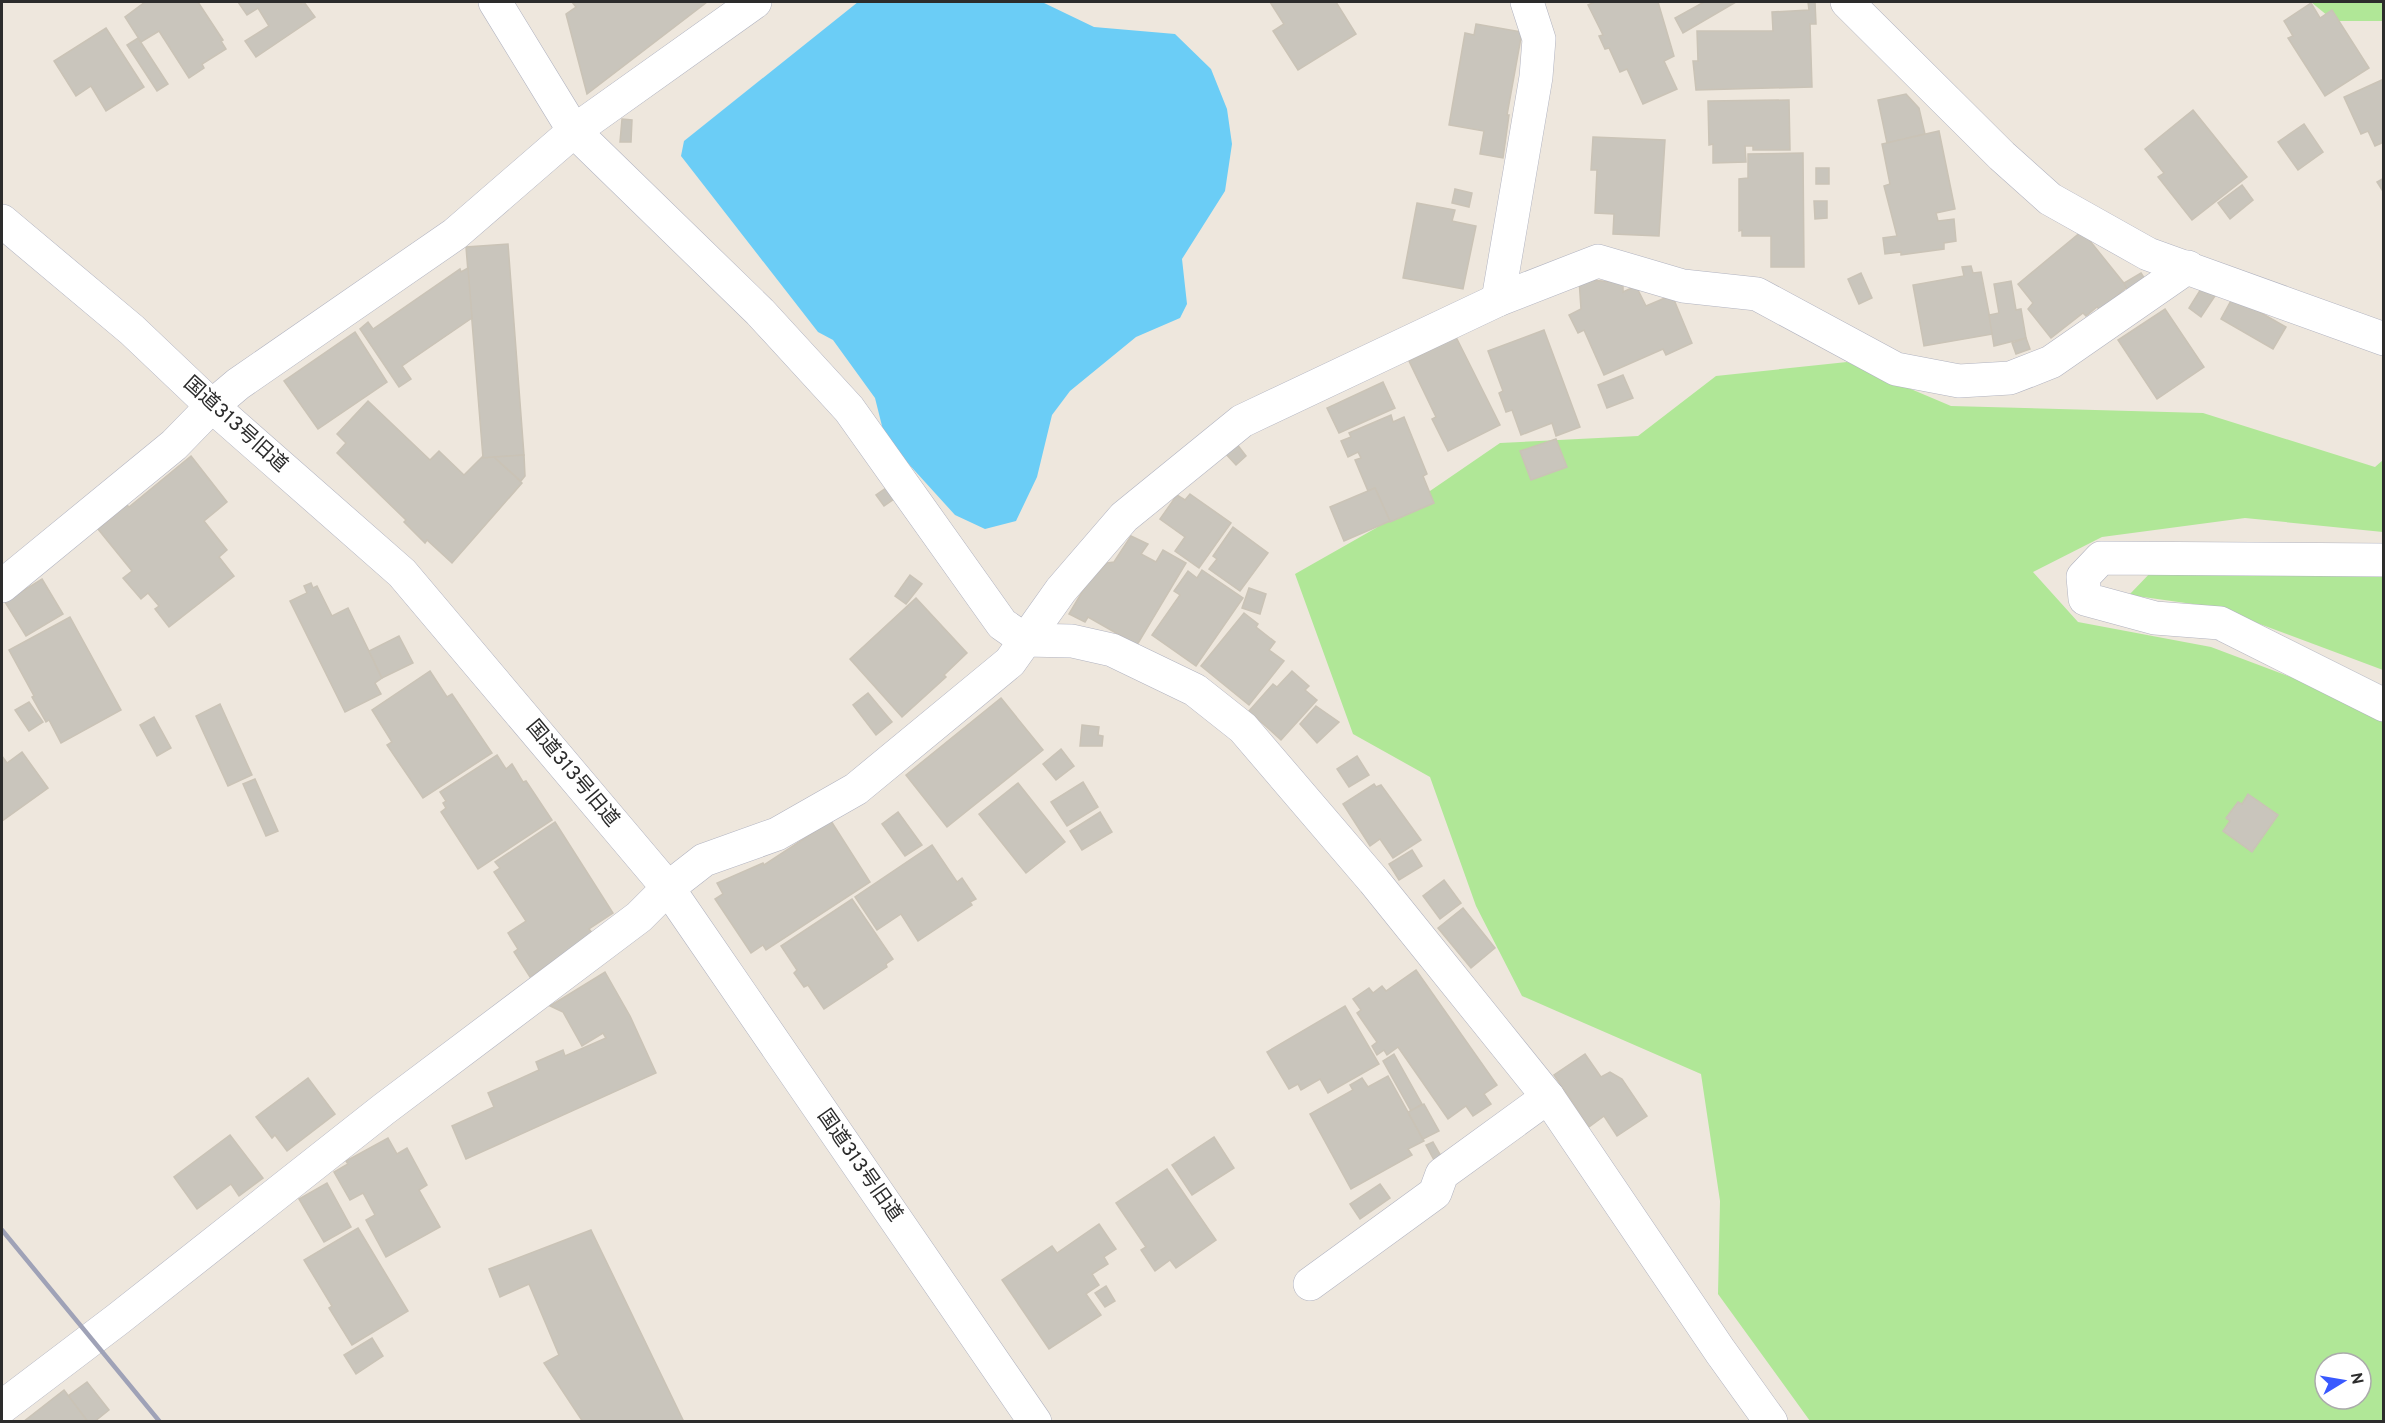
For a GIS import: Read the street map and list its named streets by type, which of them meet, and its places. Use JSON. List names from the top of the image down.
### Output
{
  "streets": {
    "street": ["国道313号旧道"]
  },
  "north": "right"
}
